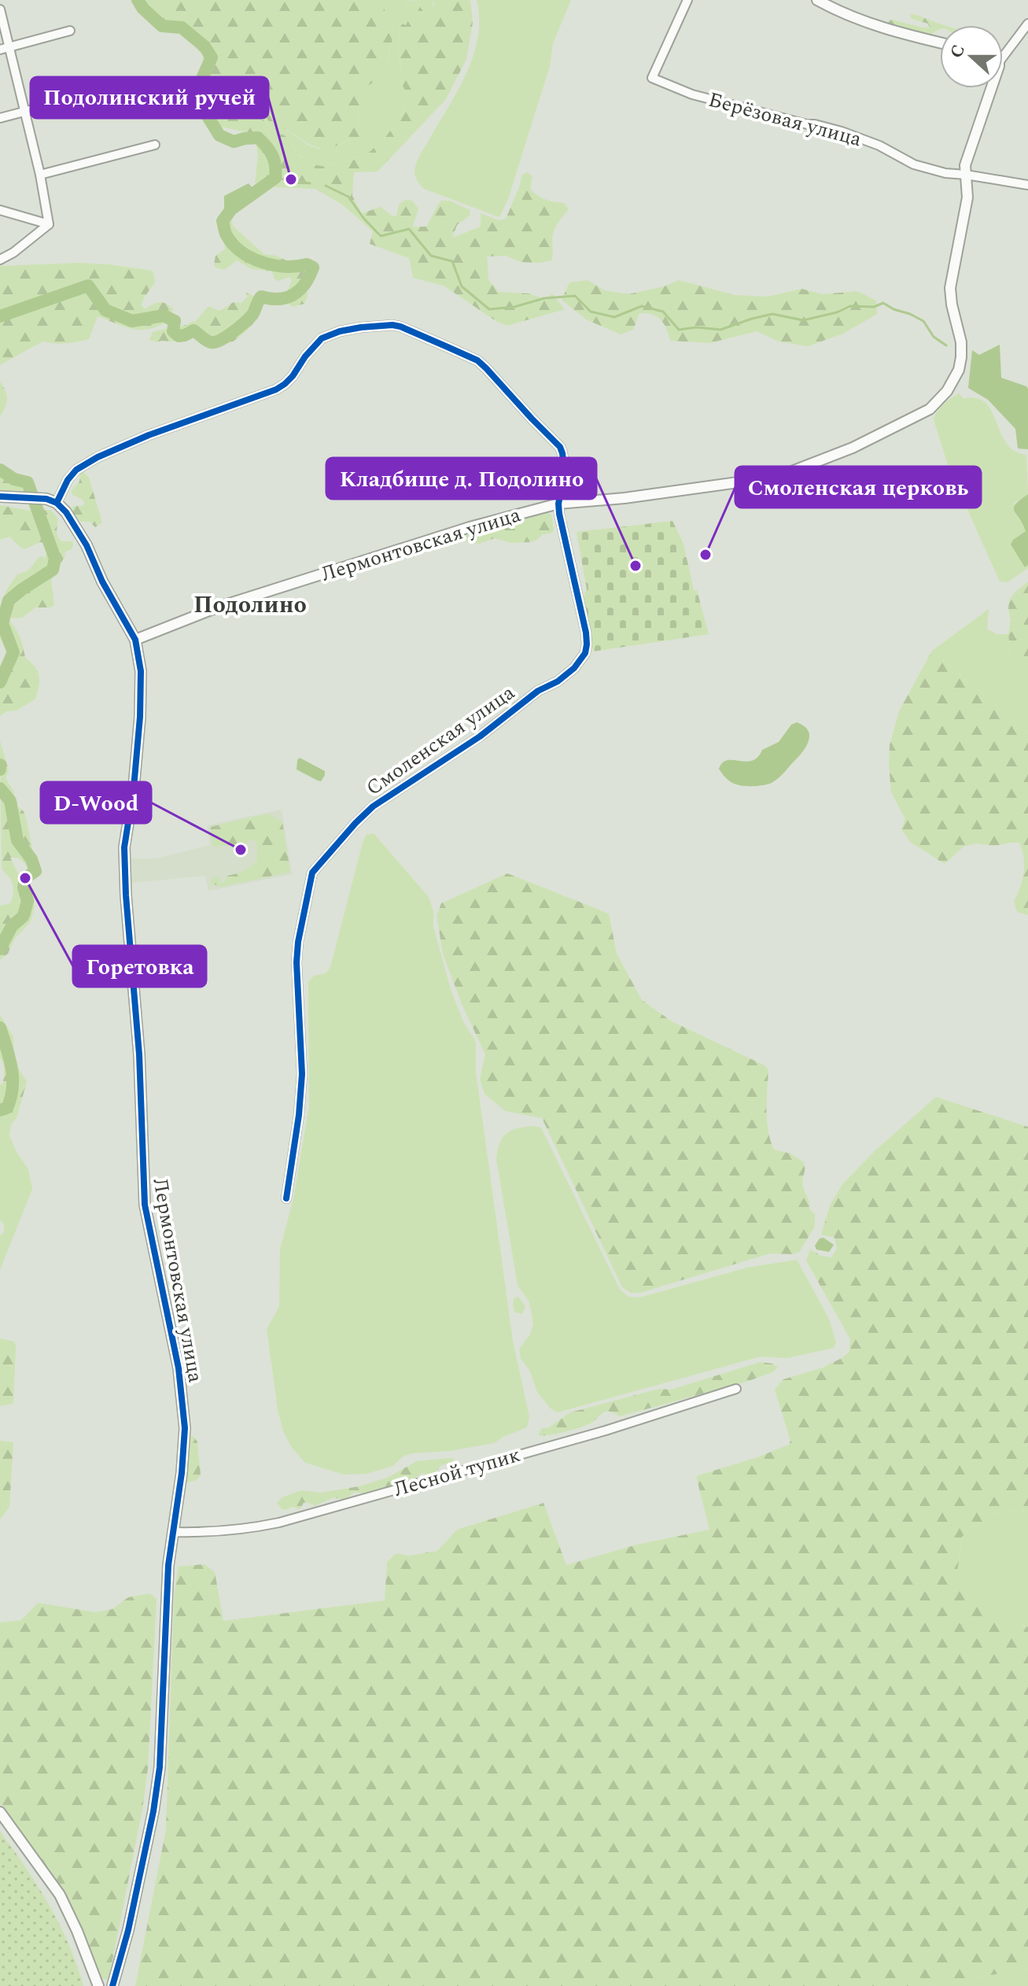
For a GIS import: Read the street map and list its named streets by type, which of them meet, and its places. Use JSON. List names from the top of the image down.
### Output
{
  "streets": {
    "street": [
      "Берёзовая улица",
      "Лермонтовская улица",
      "Смоленская улица",
      "Лесной тупик"
    ]
  },
  "crossings": [
    ["Берёзовая улица", "Лермонтовская улица"],
    ["Лермонтовская улица", "Смоленская улица"],
    ["Лермонтовская улица", "Лесной тупик"]
  ],
  "districts": ["Подолино"],
  "places": [
    "Подолинский ручей",
    "Смоленская церковь",
    "Кладбище д. Подолино",
    "D-Wood",
    "Горетовка"
  ],
  "north": "left"
}
